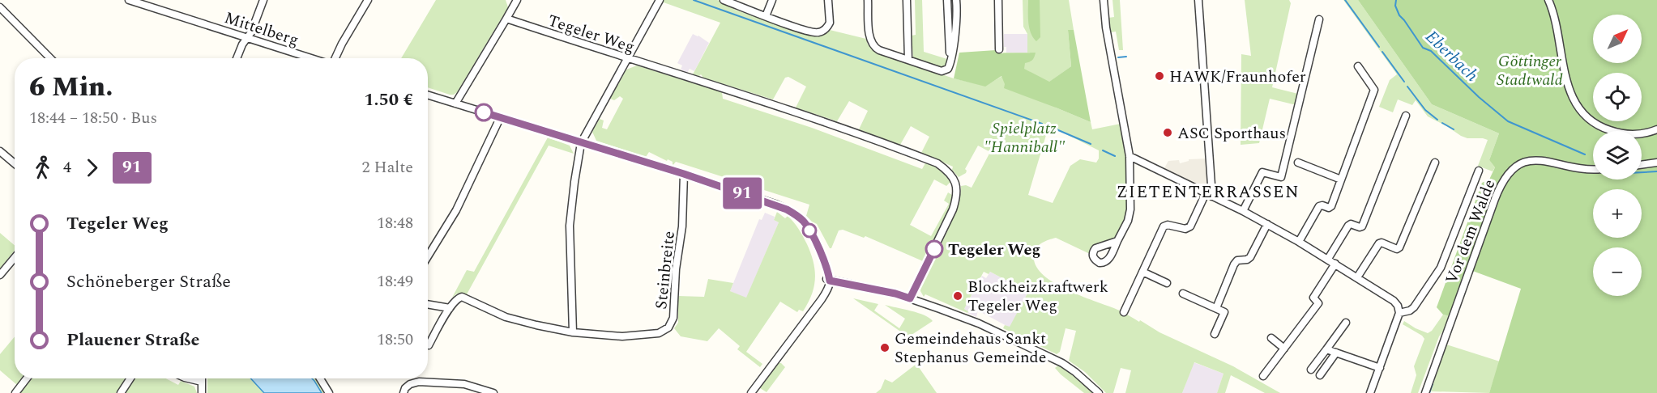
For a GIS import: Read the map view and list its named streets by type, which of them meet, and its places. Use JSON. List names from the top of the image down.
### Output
{
  "streets": {
    "street": [
      "Mittelberg",
      "Tegeler Weg",
      "Vor dem Walde",
      "Steinbreite"
    ]
  },
  "districts": ["ZIETENTERRASSEN"],
  "water": ["Eberbach"],
  "parks": ["Göttinger Stadtwald", "Spielplatz \"Hanniball\""],
  "places": [
    "HAWK/Fraunhofer",
    "ASC Sporthaus",
    "Tegeler Weg",
    "Blockheizkraftwerk Tegeler Weg",
    "Gemeindehaus Sankt Stephanus Gemeinde"
  ],
  "lines": ["bus line 91"],
  "north": "top right",
  "page": {
    "on_map": "91",
    "map_buttons": ["+", "−"],
    "heading": ["6 Min.", "18:44 – 18:50 · Bus", "1.50 €"],
    "legs": ["4", "91", "2 Halte"],
    "list": [
      {
        "name": "Tegeler Weg",
        "value": "18:48"
      },
      {
        "name": "Schöneberger Straße",
        "value": "18:49"
      },
      {
        "name": "Plauener Straße",
        "value": "18:50"
      }
    ]
  }
}
